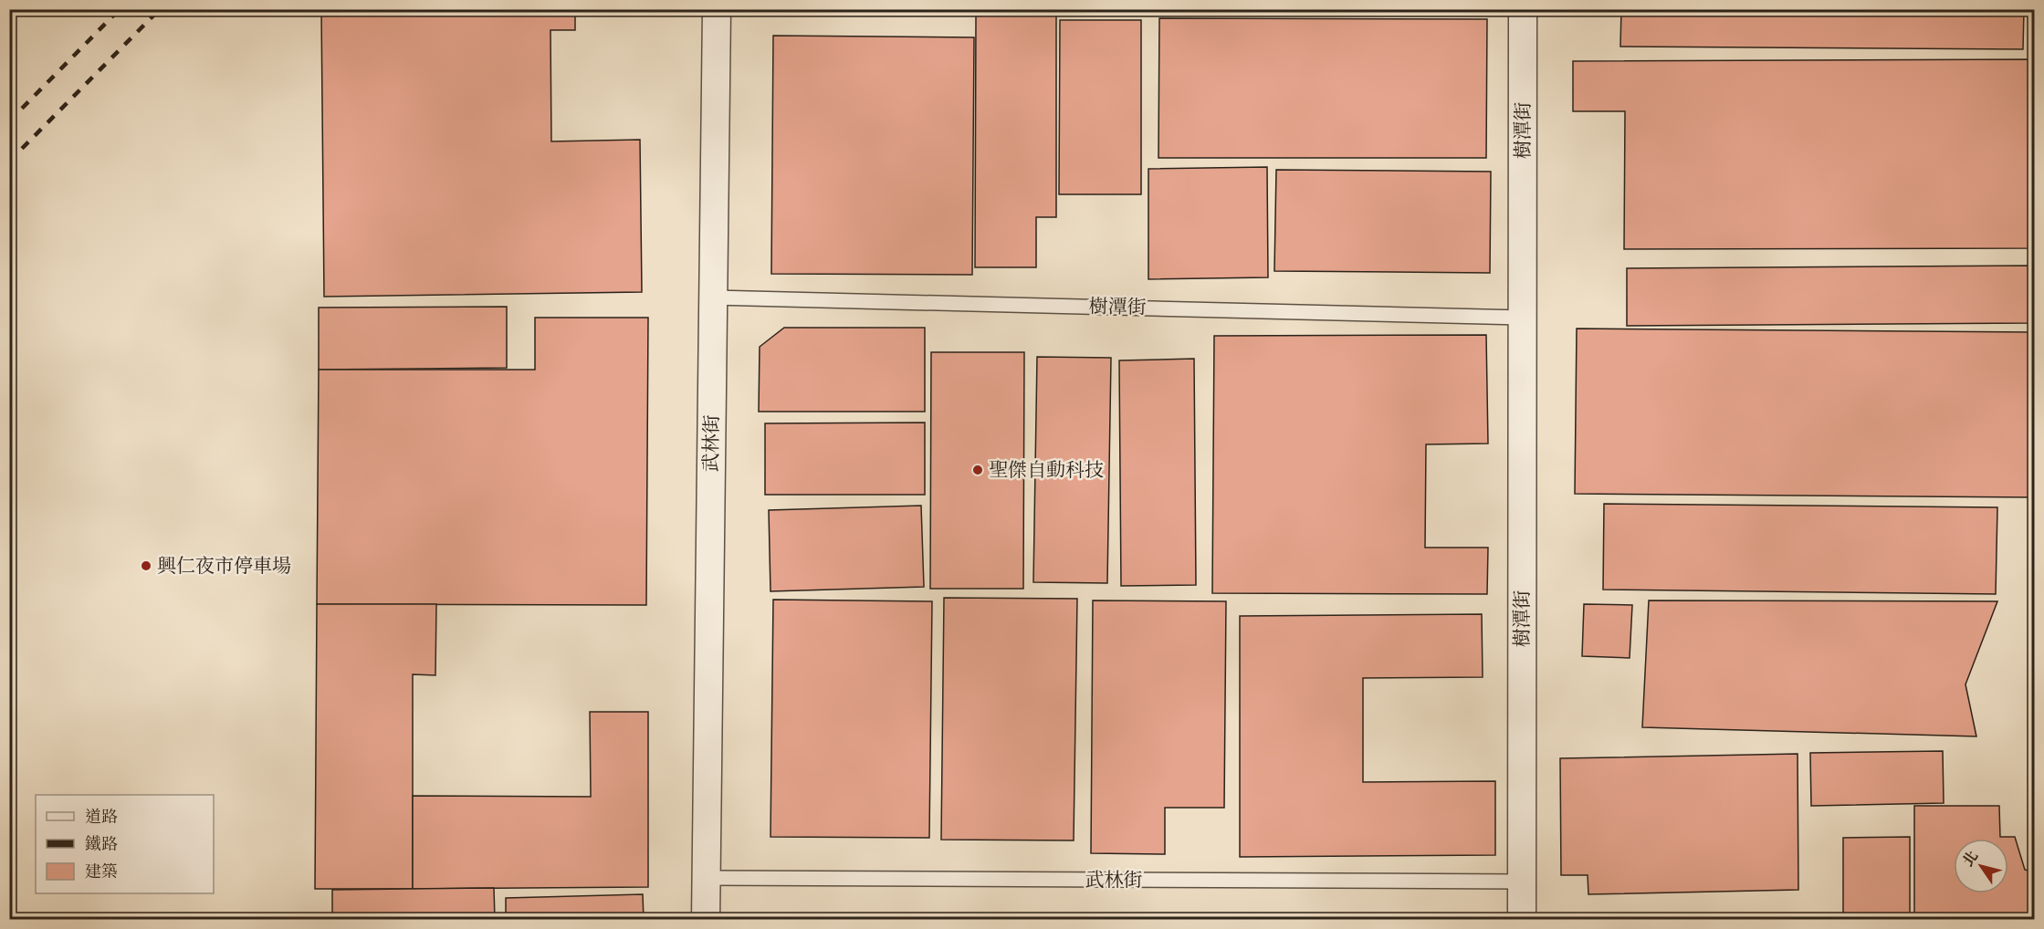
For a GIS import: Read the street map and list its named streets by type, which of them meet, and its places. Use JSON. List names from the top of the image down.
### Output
{
  "streets": {
    "street": ["樹潭街", "武林街"]
  },
  "crossings": [
    ["樹潭街", "武林街"]
  ],
  "places": ["聖傑自動科技", "興仁夜市停車場"],
  "legend": ["道路", "鐵路", "建築"],
  "north": "top left"
}
